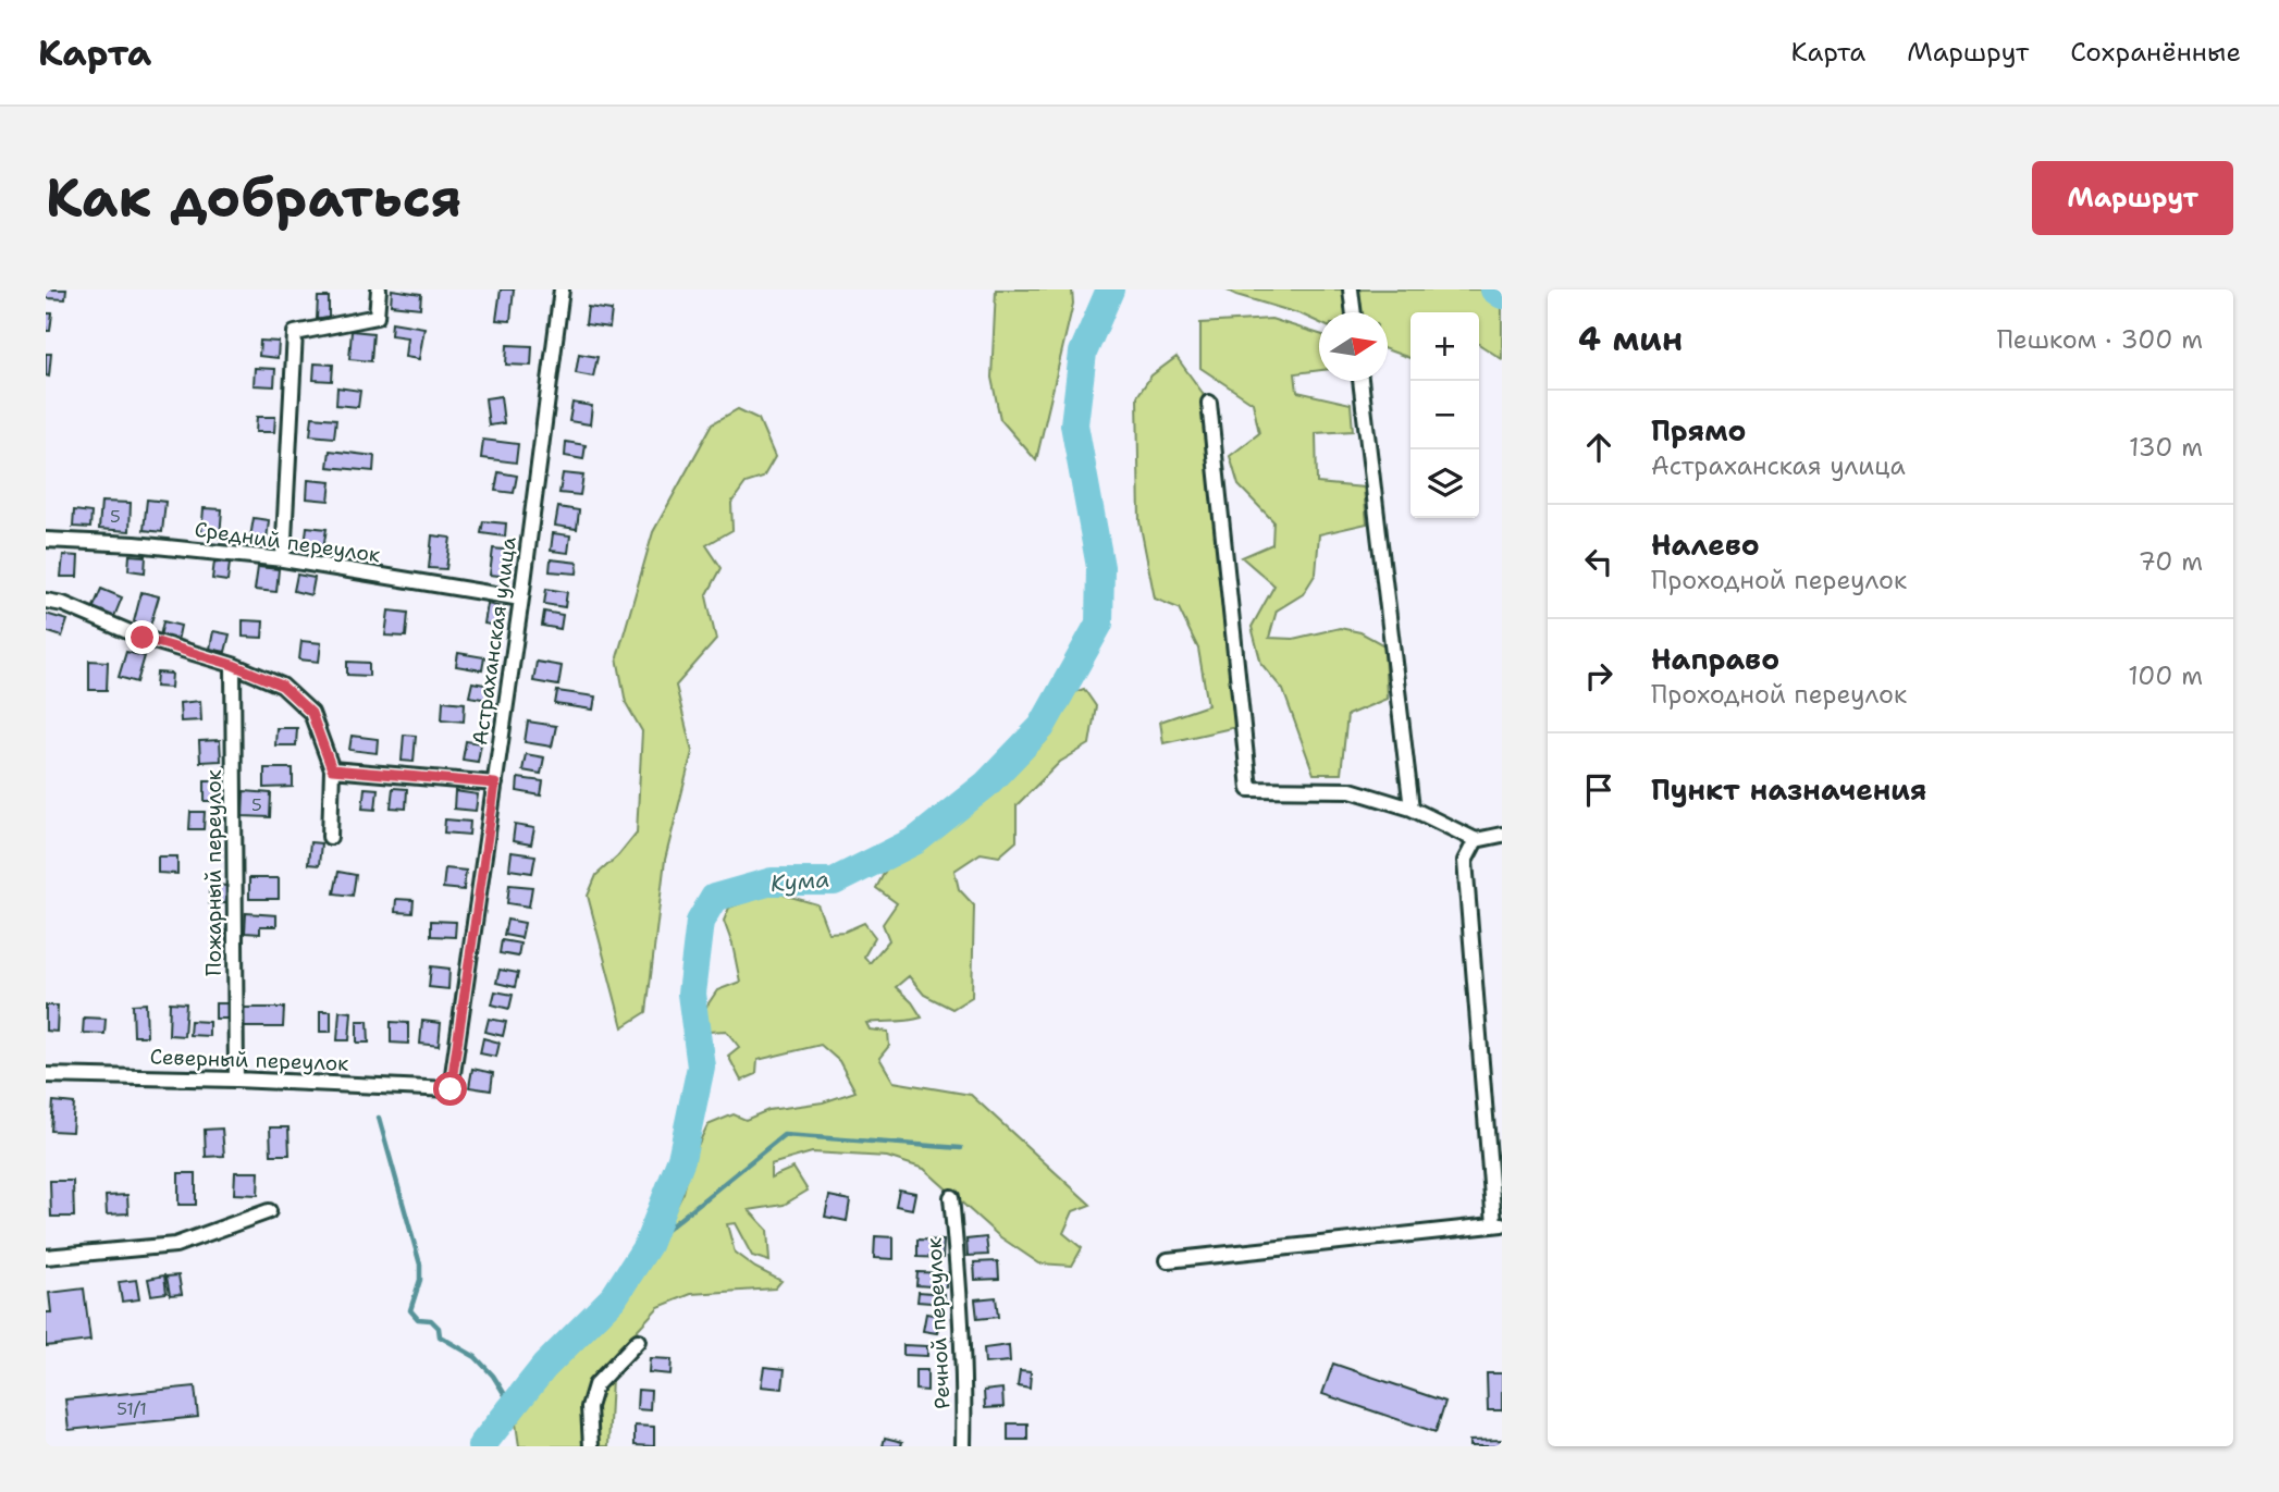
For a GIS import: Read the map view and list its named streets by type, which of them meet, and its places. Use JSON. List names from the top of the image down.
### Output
{
  "streets": {
    "street": [
      "Средний переулок",
      "Астраханская улица",
      "Пожарный переулок",
      "Северный переулок",
      "Речной переулок"
    ]
  },
  "crossings": [
    ["Средний переулок", "Астраханская улица"],
    ["Астраханская улица", "Северный переулок"],
    ["Пожарный переулок", "Северный переулок"]
  ],
  "water": ["Кума"],
  "house_numbers": ["5", "5", "51/1"],
  "north": "right",
  "page": {
    "header": "Карта",
    "nav": ["Карта", "Маршрут", "Сохранённые"],
    "buttons": "Маршрут",
    "title": "Как добраться",
    "heading": ["4 мин", "Пешком · 300 m"],
    "map_buttons": ["+", "−"],
    "list": [
      ["Прямо", "Астраханская улица", "130 m"],
      ["Налево", "Проходной переулок", "70 m"],
      ["Направо", "Проходной переулок", "100 m"],
      "Пункт назначения"
    ]
  }
}
